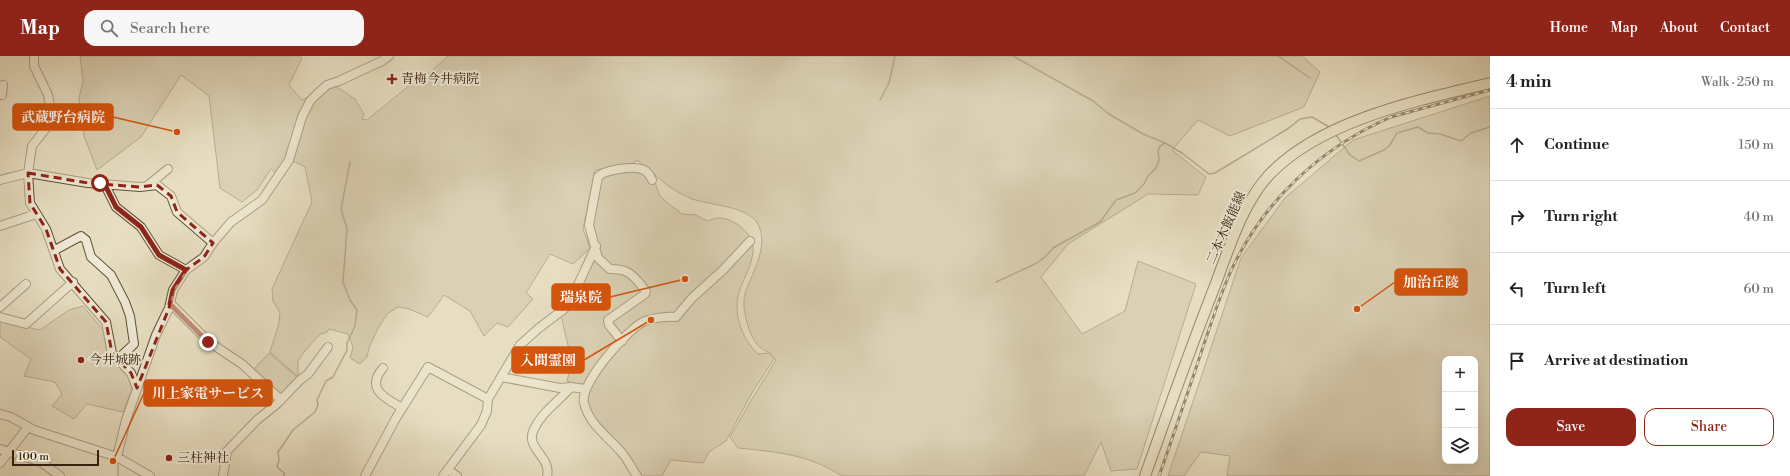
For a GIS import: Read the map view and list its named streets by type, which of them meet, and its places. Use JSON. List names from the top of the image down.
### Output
{
  "streets": {
    "main road": ["二本木飯能線"]
  },
  "places": {
    "health": ["青梅今井病院"],
    "other": [
      "武蔵野台病院",
      "瑞泉院",
      "加治丘陵",
      "入間霊園",
      "今井城跡",
      "三柱神社",
      "川上家電サービス"
    ]
  },
  "scale_bar": "100 m",
  "page": {
    "header": "Map",
    "search": "Search here",
    "nav": [
      "Home",
      "Map",
      "About",
      "Contact"
    ],
    "heading": ["4 min", "Walk · 250 m"],
    "list": [
      ["Continue", "150 m"],
      ["Turn right", "40 m"],
      ["Turn left", "60 m"],
      "Arrive at destination"
    ],
    "map_buttons": ["+", "−"],
    "buttons": ["Save", "Share"],
    "scale": "100 m"
  }
}
